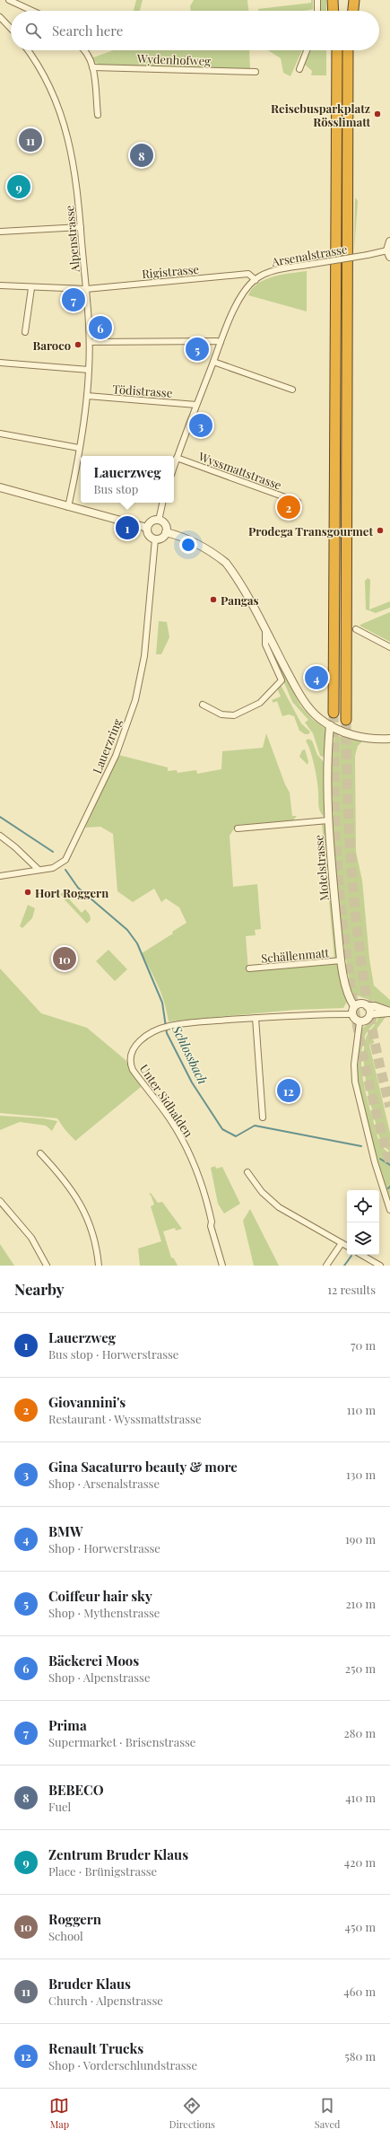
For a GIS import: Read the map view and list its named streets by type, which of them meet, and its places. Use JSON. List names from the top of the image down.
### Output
{
  "streets": {
    "street": [
      "Wydenhofweg",
      "Alpenstrasse",
      "Arsenalstrasse",
      "Rigistrasse",
      "Tödistrasse",
      "Wyssmattstrasse",
      "Lauerzring",
      "Motelstrasse",
      "Schällenmatt",
      "Unter Sidhalden"
    ]
  },
  "crossings": [
    ["Alpenstrasse", "Rigistrasse"],
    ["Alpenstrasse", "Tödistrasse"],
    ["Arsenalstrasse", "Rigistrasse"],
    ["Arsenalstrasse", "Tödistrasse"],
    ["Arsenalstrasse", "Wyssmattstrasse"],
    ["Motelstrasse", "Schällenmatt"]
  ],
  "water": ["Schlossbach"],
  "places": [
    "Reisebusparkplatz Rösslimatt",
    "Baroco",
    "Prodega Transgourmet",
    "Pangas",
    "Hort Roggern"
  ],
  "page": {
    "search": "Search here",
    "pins": [
      "11",
      "8",
      "9",
      "7",
      "6",
      "5",
      "3",
      "2",
      "1",
      "4",
      "10",
      "12"
    ],
    "popup": ["Lauerzweg", "Bus stop"],
    "heading": ["Nearby", "12 results"],
    "list": [
      {
        "mark": "1",
        "name": "Lauerzweg",
        "note": "Bus stop · Horwerstrasse",
        "value": "70 m"
      },
      {
        "mark": "2",
        "name": "Giovannini's",
        "note": "Restaurant · Wyssmattstrasse",
        "value": "110 m"
      },
      {
        "mark": "3",
        "name": "Gina Sacaturro beauty & more",
        "note": "Shop · Arsenalstrasse",
        "value": "130 m"
      },
      {
        "mark": "4",
        "name": "BMW",
        "note": "Shop · Horwerstrasse",
        "value": "190 m"
      },
      {
        "mark": "5",
        "name": "Coiffeur hair sky",
        "note": "Shop · Mythenstrasse",
        "value": "210 m"
      },
      {
        "mark": "6",
        "name": "Bäckerei Moos",
        "note": "Shop · Alpenstrasse",
        "value": "250 m"
      },
      {
        "mark": "7",
        "name": "Prima",
        "note": "Supermarket · Brisenstrasse",
        "value": "280 m"
      },
      {
        "mark": "8",
        "name": "BEBECO",
        "note": "Fuel",
        "value": "410 m"
      },
      {
        "mark": "9",
        "name": "Zentrum Bruder Klaus",
        "note": "Place · Brünigstrasse",
        "value": "420 m"
      },
      {
        "mark": "10",
        "name": "Roggern",
        "note": "School",
        "value": "450 m"
      },
      {
        "mark": "11",
        "name": "Bruder Klaus",
        "note": "Church · Alpenstrasse",
        "value": "460 m"
      },
      {
        "mark": "12",
        "name": "Renault Trucks",
        "note": "Shop · Vorderschlundstrasse",
        "value": "580 m"
      }
    ],
    "nav": ["Map", "Directions", "Saved"]
  }
}
